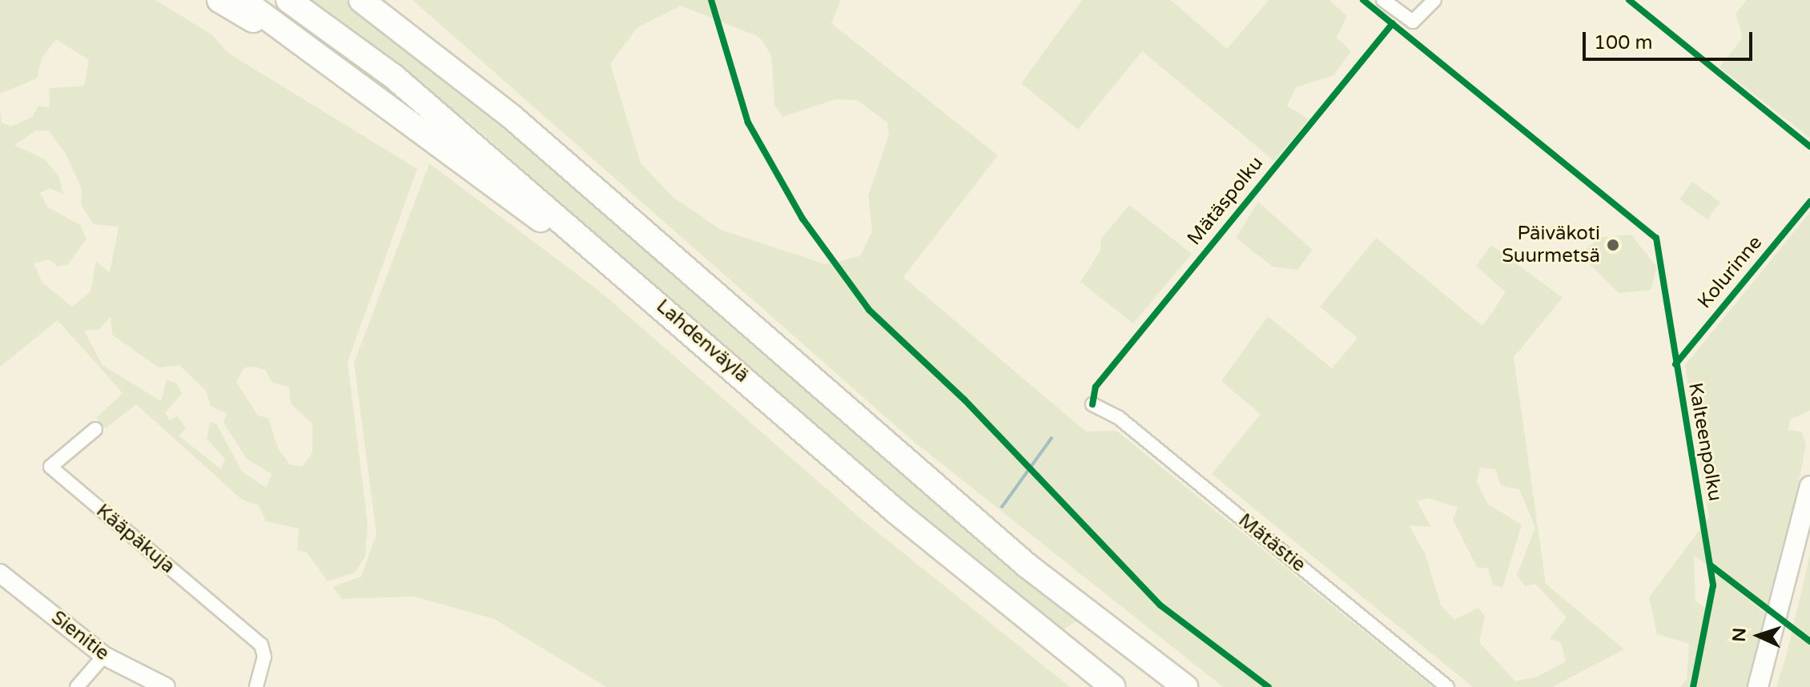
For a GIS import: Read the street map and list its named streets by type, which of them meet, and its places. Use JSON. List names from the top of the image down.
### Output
{
  "streets": {
    "highway": ["Lahdenväylä"],
    "street": ["Kääpäkuja", "Mätästie", "Sienitie"],
    "cycle path": ["Mätäspolku", "Kolurinne", "Kalteenpolku"]
  },
  "places": ["Päiväkoti Suurmetsä"],
  "scale_bar": "100 m",
  "north": "left"
}
